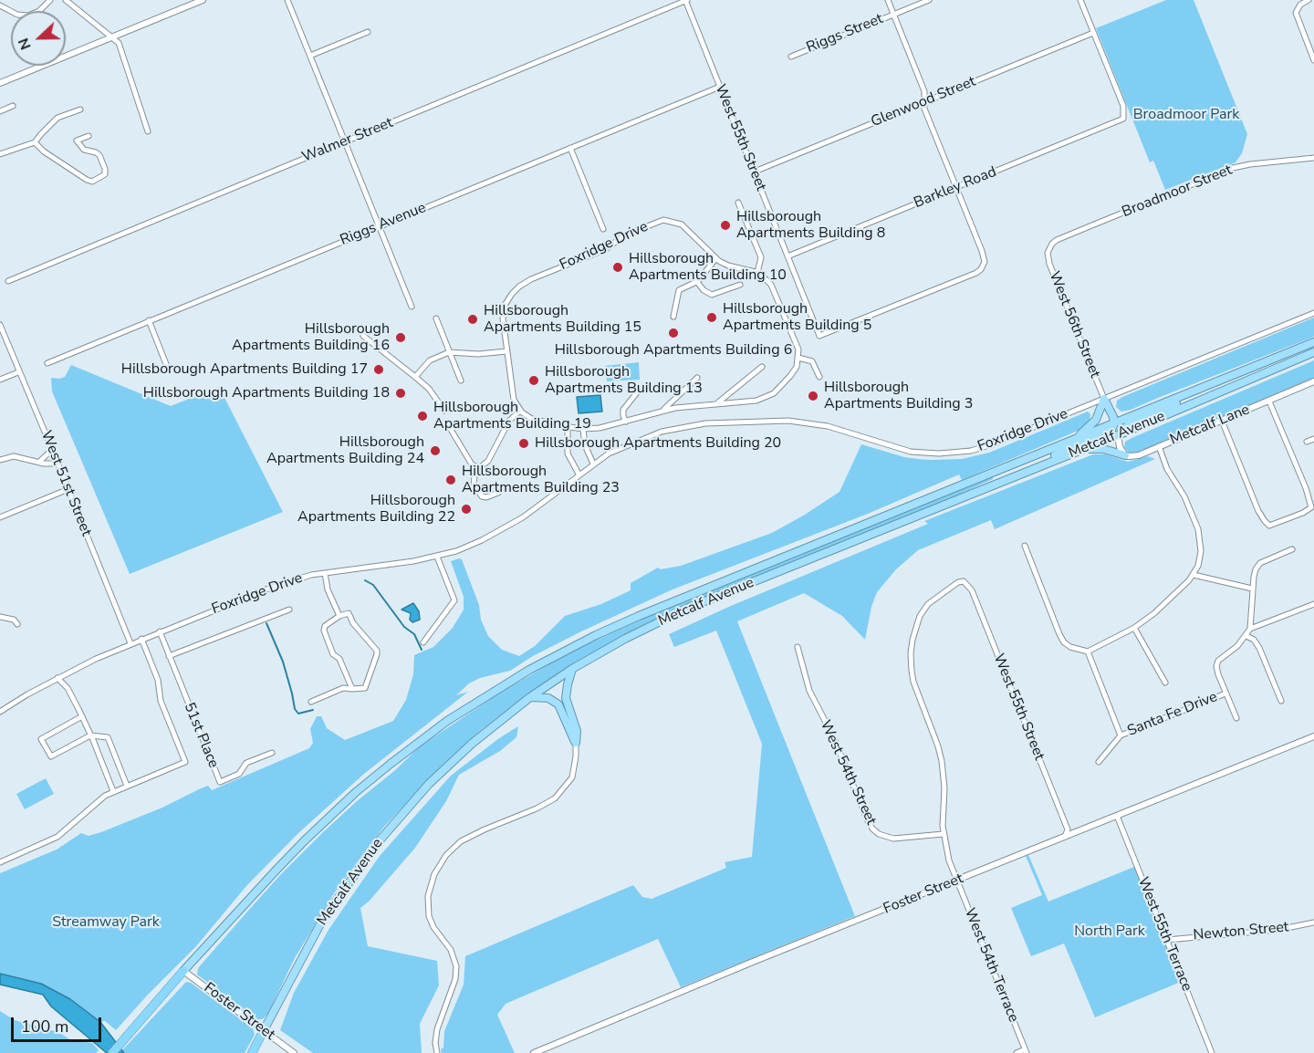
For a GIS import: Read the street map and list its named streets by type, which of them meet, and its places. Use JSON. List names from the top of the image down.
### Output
{
  "streets": {
    "highway": ["Metcalf Avenue"],
    "street": [
      "Riggs Street",
      "Glenwood Street",
      "West 55th Street",
      "Walmer Street",
      "Barkley Road",
      "Broadmoor Street",
      "Riggs Avenue",
      "Foxridge Drive",
      "West 56th Street",
      "Metcalf Lane",
      "West 51st Street",
      "Santa Fe Drive",
      "51st Place",
      "West 54th Street",
      "Foster Street",
      "Newton Street",
      "West 55th Terrace",
      "West 54th Terrace"
    ]
  },
  "crossings": [
    ["Glenwood Street", "West 55th Street"],
    ["Glenwood Street", "Barkley Road"],
    ["West 55th Street", "Walmer Street"],
    ["West 55th Street", "Barkley Road"],
    ["West 55th Street", "Riggs Avenue"],
    ["West 55th Street", "Foster Street"],
    ["West 55th Street", "West 54th Terrace"],
    ["Broadmoor Street", "West 56th Street"],
    ["Foxridge Drive", "West 56th Street"],
    ["Foxridge Drive", "West 51st Street"],
    ["Foxridge Drive", "51st Place"],
    ["Metcalf Avenue", "Foster Street"],
    ["West 54th Street", "West 54th Terrace"],
    ["Foster Street", "West 55th Terrace"],
    ["Foster Street", "West 54th Terrace"],
    ["Newton Street", "West 55th Terrace"]
  ],
  "parks": ["Broadmoor Park", "Streamway Park", "North Park"],
  "places": [
    "Hillsborough Apartments Building 8",
    "Hillsborough Apartments Building 10",
    "Hillsborough Apartments Building 5",
    "Hillsborough Apartments Building 15",
    "Hillsborough Apartments Building 6",
    "Hillsborough Apartments Building 16",
    "Hillsborough Apartments Building 17",
    "Hillsborough Apartments Building 13",
    "Hillsborough Apartments Building 18",
    "Hillsborough Apartments Building 3",
    "Hillsborough Apartments Building 19",
    "Hillsborough Apartments Building 20",
    "Hillsborough Apartments Building 24",
    "Hillsborough Apartments Building 23",
    "Hillsborough Apartments Building 22"
  ],
  "scale_bar": "100 m",
  "north": "left"
}
